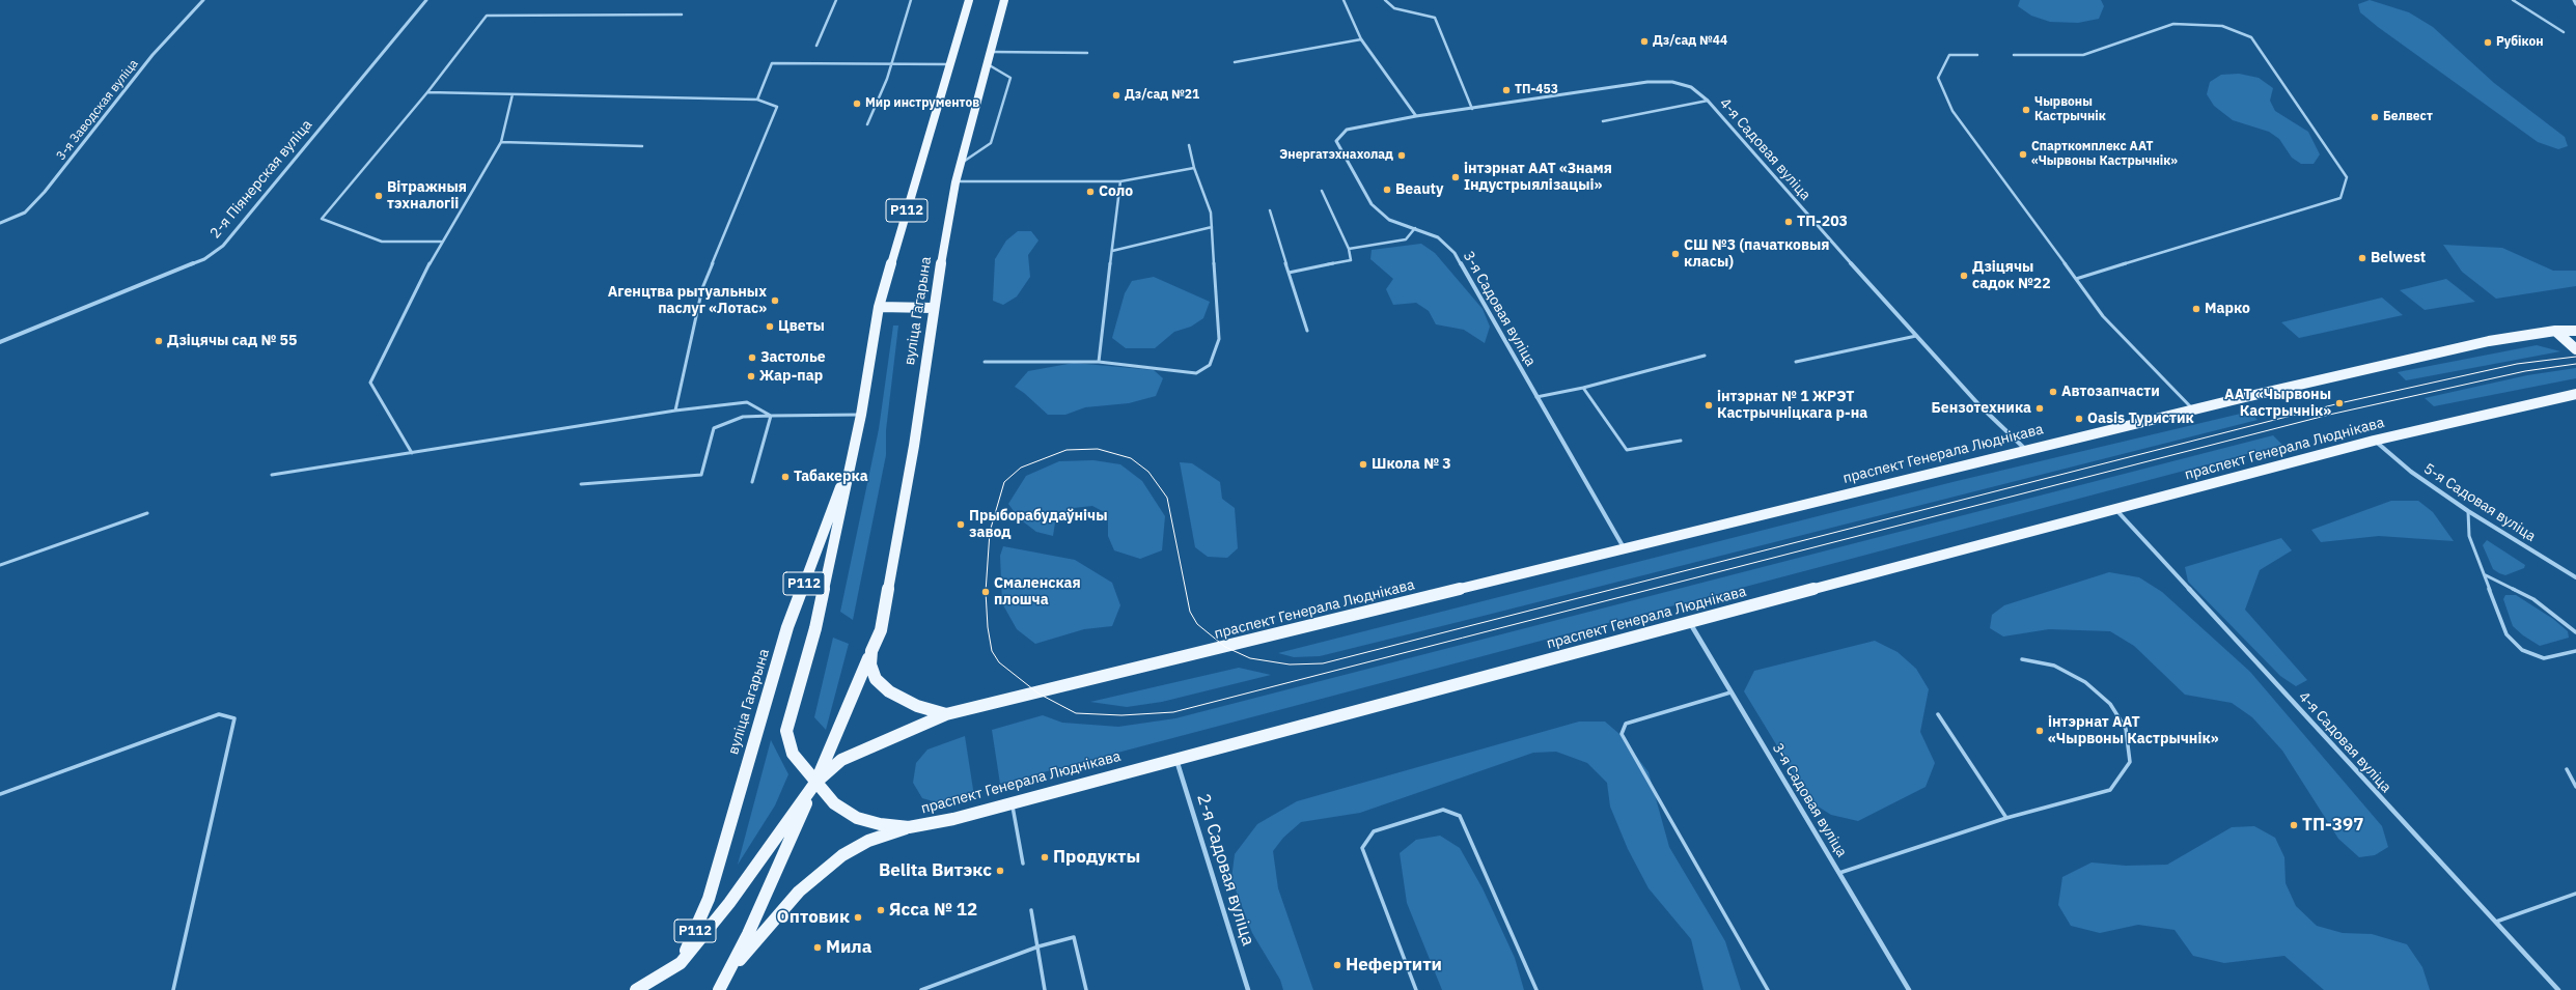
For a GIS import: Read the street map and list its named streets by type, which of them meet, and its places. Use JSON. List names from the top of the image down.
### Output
{
  "streets": {
    "main road": ["Р112", "вуліца Гагарына", "праспект Генерала Люднікава"],
    "street": [
      "3-я Заводская вуліца",
      "4-я Садовая вуліца",
      "2-я Піянерская вуліца",
      "3-я Садовая вуліца",
      "5-я Садовая вуліца",
      "2-я Садовая вуліца"
    ]
  },
  "crossings": [
    ["4-я Садовая вуліца", "3-я Садовая вуліца"],
    ["4-я Садовая вуліца", "праспект Генерала Люднікава"],
    ["Р112", "вуліца Гагарына"],
    ["3-я Садовая вуліца", "праспект Генерала Люднікава"],
    ["вуліца Гагарына", "праспект Генерала Люднікава"],
    ["праспект Генерала Люднікава", "5-я Садовая вуліца"],
    ["праспект Генерала Люднікава", "2-я Садовая вуліца"]
  ],
  "places": [
    "Дз/сад №44",
    "Рубікон",
    "ТП-453",
    "Дз/сад №21",
    "Мир инструментов",
    "Чырвоны Кастрычнік",
    "Белвест",
    "Спарткомплекс ААТ «Чырвоны Кастрычнік»",
    "Энергатэхнахолад",
    "інтэрнат ААТ «Знамя Індустрыялізацыі»",
    "Beauty",
    "Соло",
    "Вітражныя тэхналогіі",
    "ТП-203",
    "СШ №3 (пачатковыя класы)",
    "Belwest",
    "Дзіцячы садок №22",
    "Агенцтва рытуальных паслуг «Лотас»",
    "Марко",
    "Цветы",
    "Дзіцячы сад № 55",
    "Застолье",
    "Жар-пар",
    "Автозапчасти",
    "ААТ «Чырвоны Кастрычнік»",
    "інтэрнат № 1 ЖРЭТ Кастрычніцкага р-на",
    "Бензотехника",
    "Oasis Туристик",
    "Школа № 3",
    "Табакерка",
    "Прыборабудаўнічы завод",
    "Смаленская плошча",
    "інтэрнат ААТ «Чырвоны Кастрычнік»",
    "ТП-397",
    "Продукты",
    "Belita Витэкс",
    "Ясса № 12",
    "Оптовик",
    "Мила",
    "Нефертити"
  ]
}
